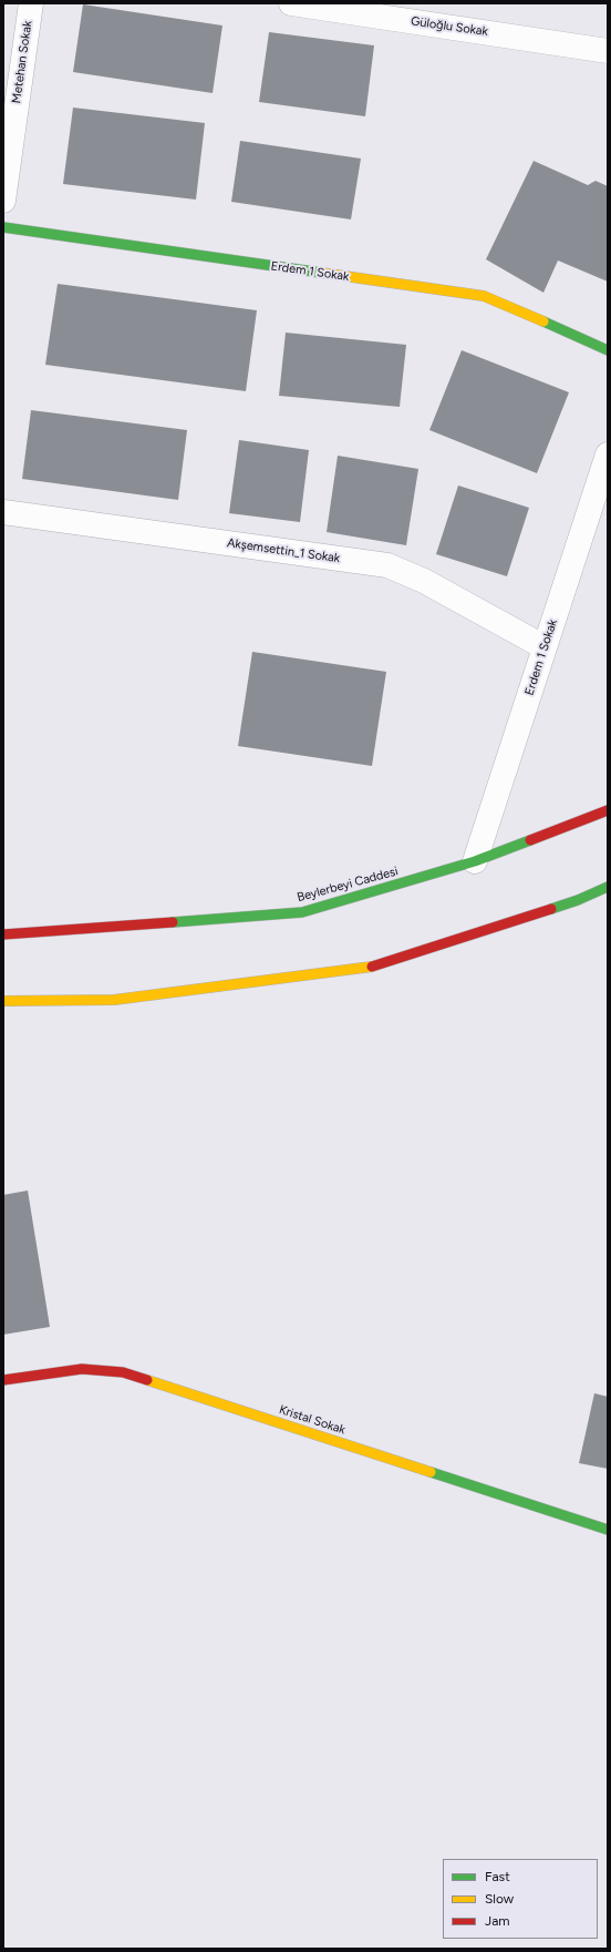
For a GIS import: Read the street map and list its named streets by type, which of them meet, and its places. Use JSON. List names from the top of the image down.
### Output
{
  "streets": {
    "street": [
      "Güloğlu Sokak",
      "Metehan Sokak",
      "Erdem 1 Sokak",
      "Akşemsettin_1 Sokak",
      "Beylerbeyi Caddesi",
      "Kristal Sokak"
    ]
  },
  "crossings": [
    ["Erdem 1 Sokak", "Akşemsettin_1 Sokak"],
    ["Erdem 1 Sokak", "Beylerbeyi Caddesi"]
  ],
  "legend": ["Fast", "Slow", "Jam"]
}
